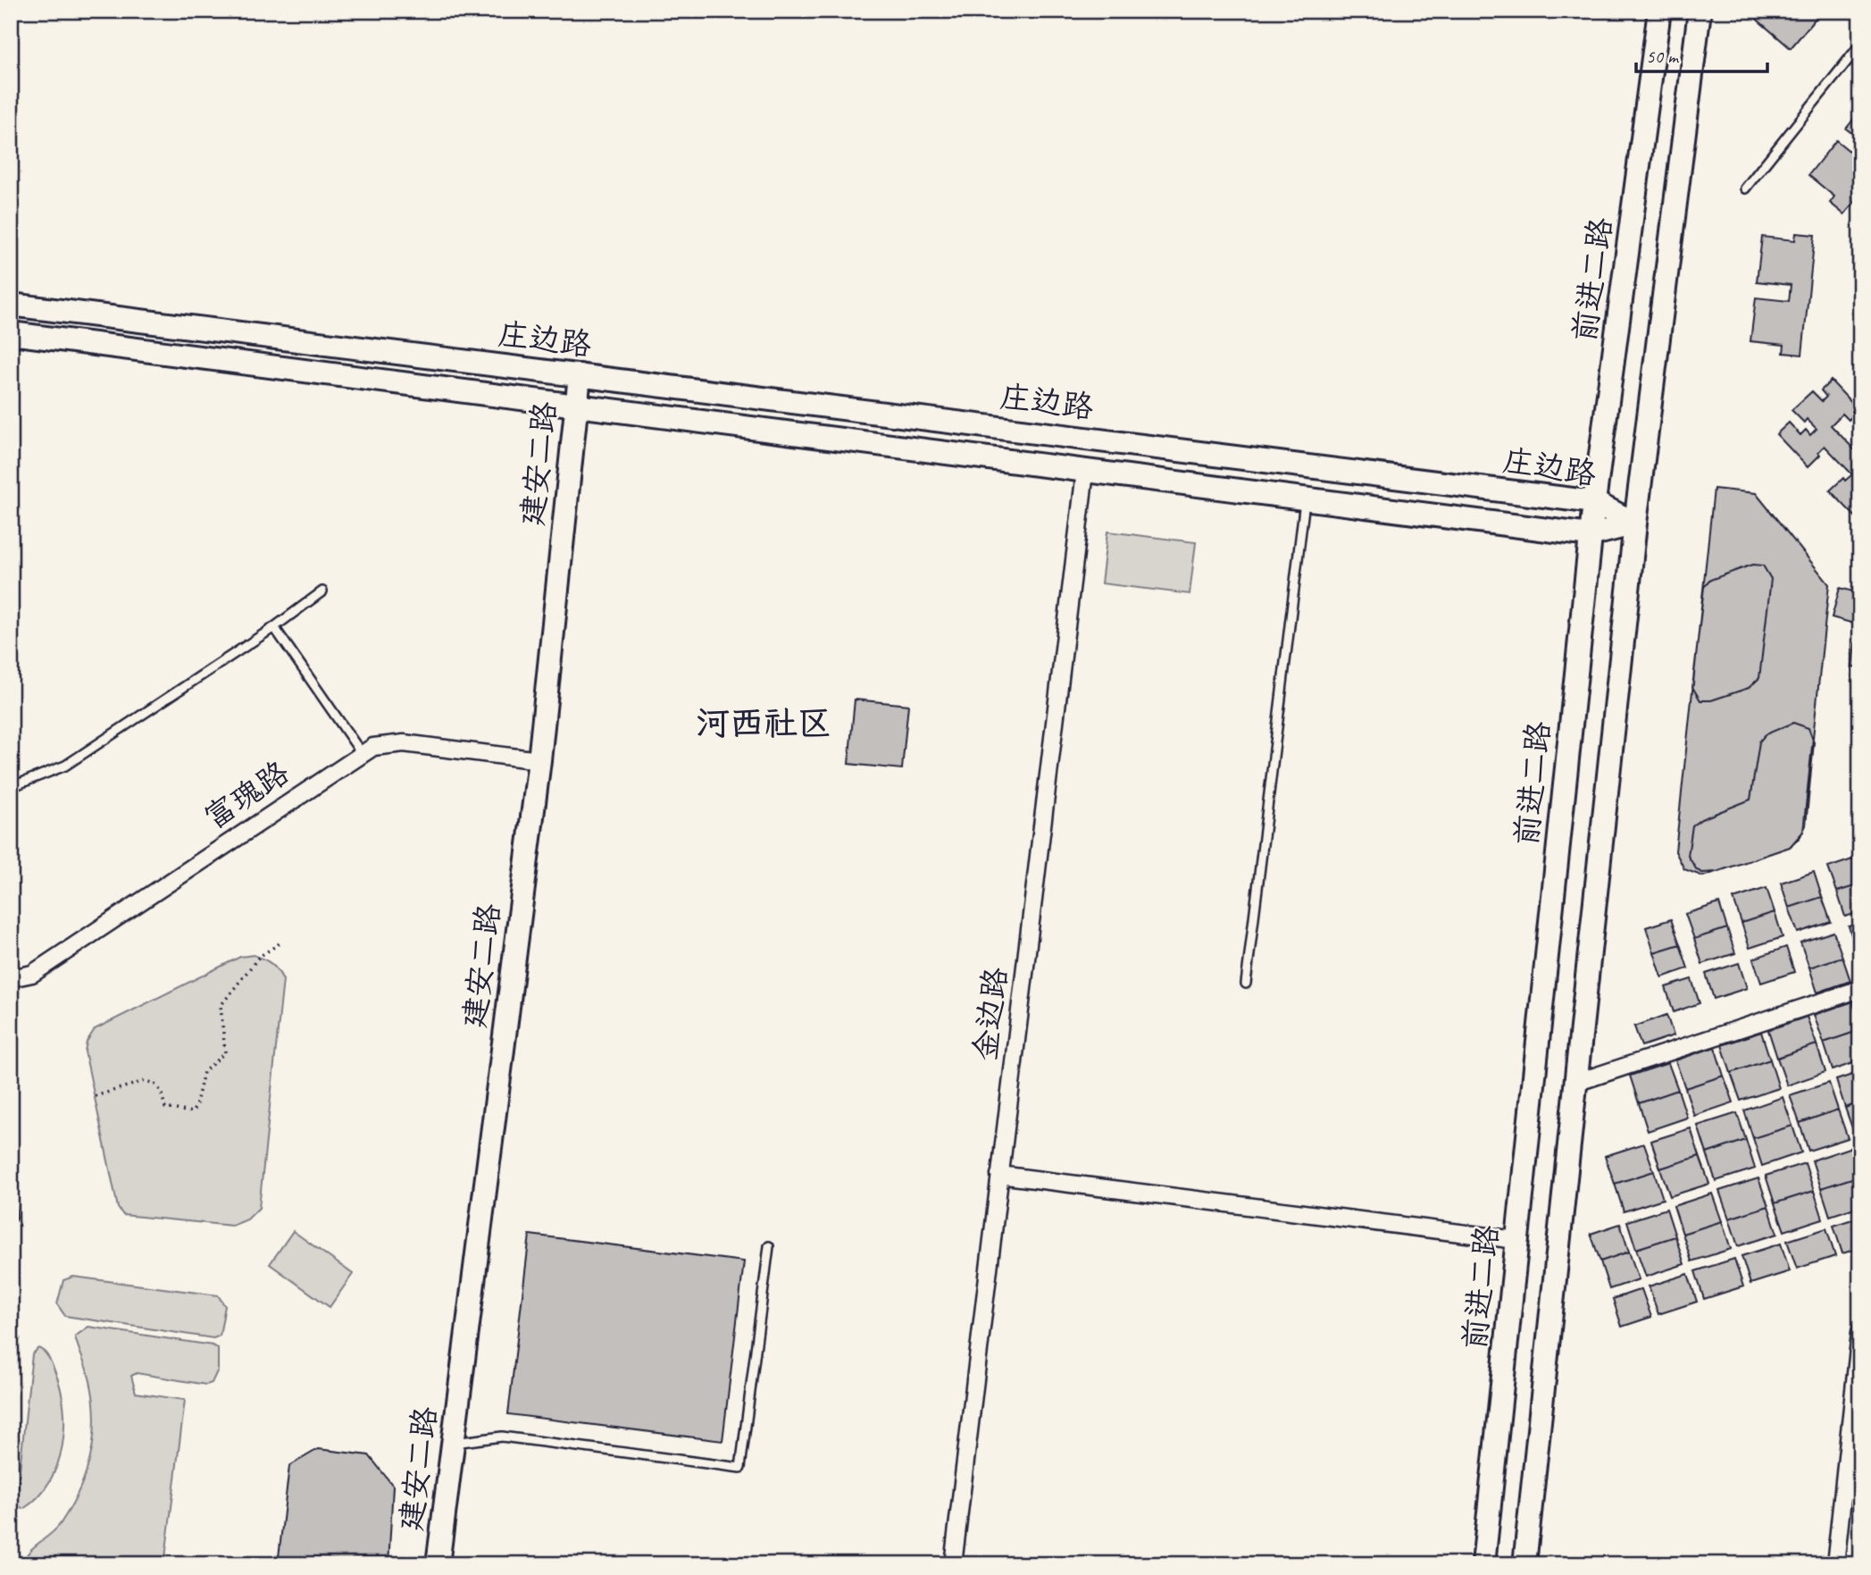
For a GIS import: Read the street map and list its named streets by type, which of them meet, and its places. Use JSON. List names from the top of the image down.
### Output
{
  "streets": {
    "main road": ["前进二路", "庄边路", "建安二路"],
    "street": ["富瑰路", "金边路"]
  },
  "crossings": [
    ["前进二路", "庄边路"],
    ["庄边路", "建安二路"],
    ["庄边路", "金边路"],
    ["建安二路", "富瑰路"]
  ],
  "districts": ["河西社区"],
  "scale_bar": "50 m"
}
